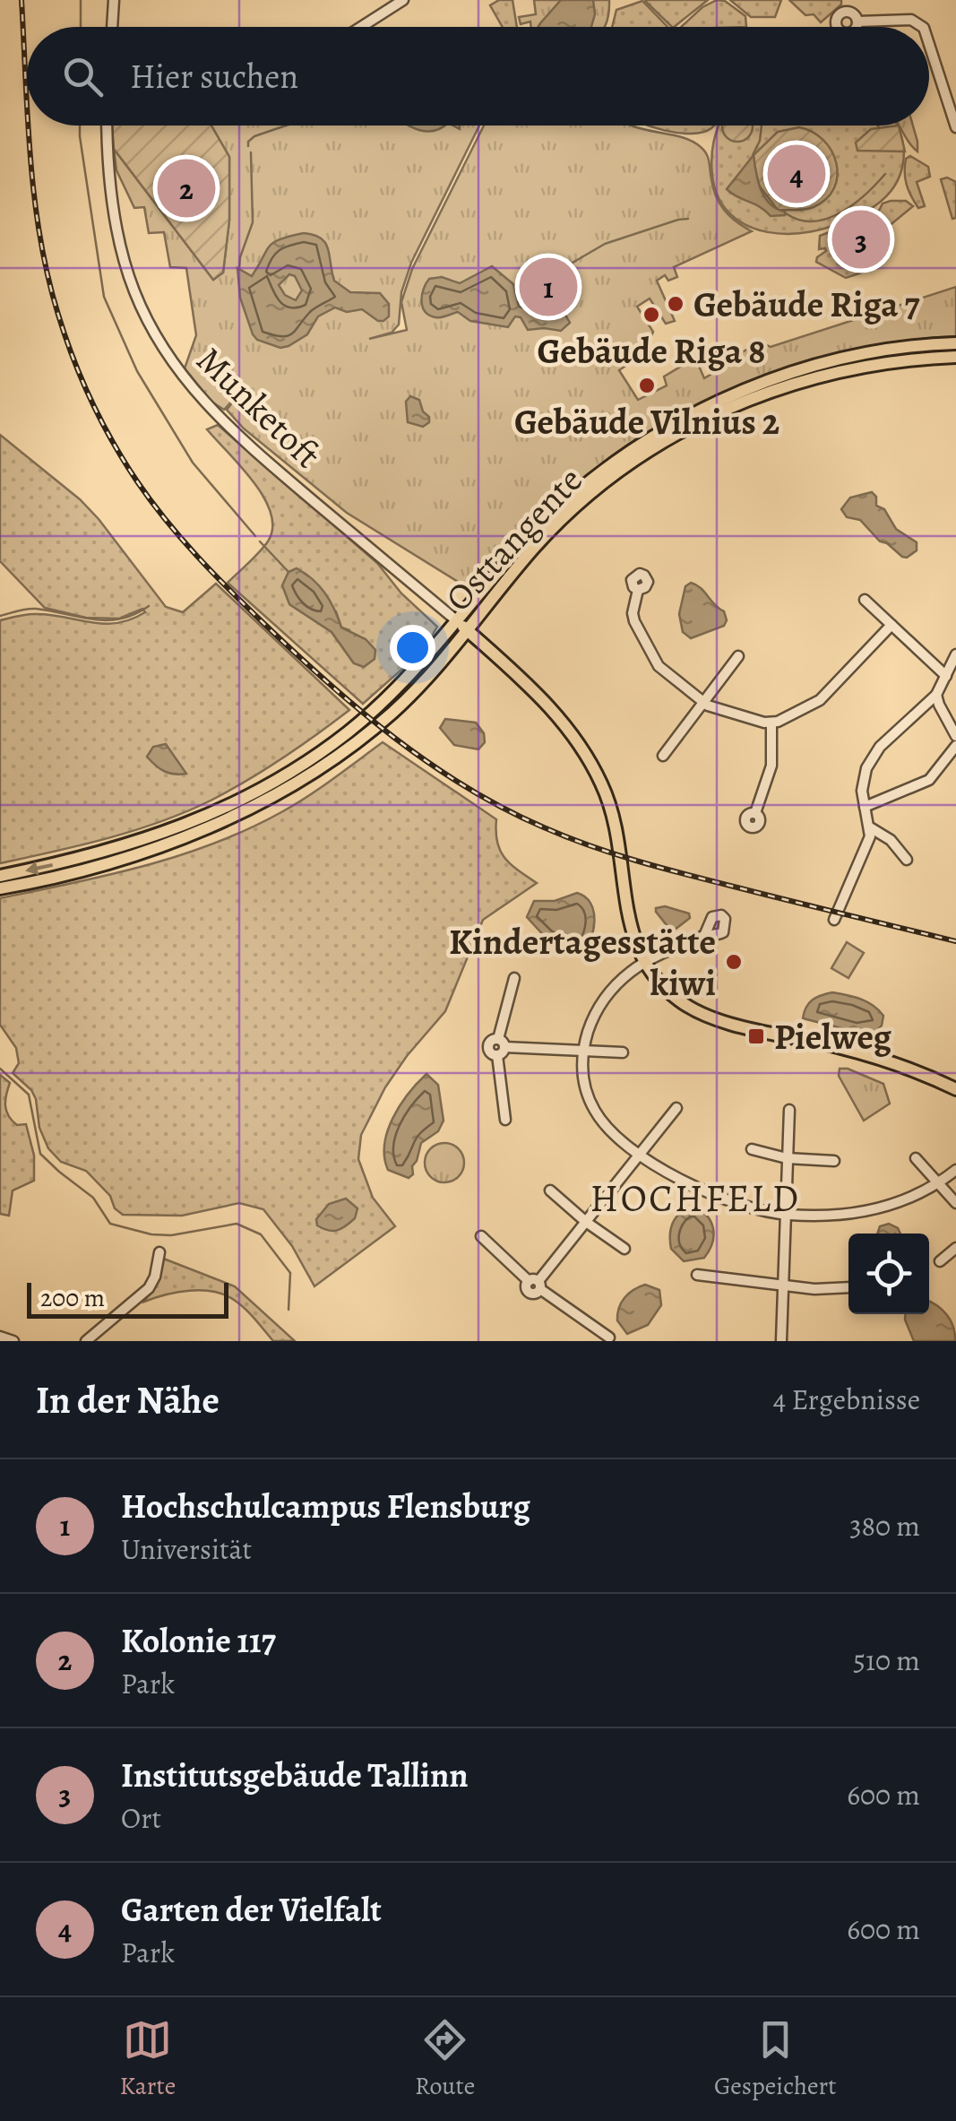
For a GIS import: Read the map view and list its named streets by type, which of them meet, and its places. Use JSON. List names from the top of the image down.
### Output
{
  "streets": {
    "main road": ["Munketoft", "Osttangente"]
  },
  "crossings": [
    ["Munketoft", "Osttangente"]
  ],
  "districts": ["HOCHFELD"],
  "places": {
    "other": [
      "Gebäude Riga 7",
      "Gebäude Riga 8",
      "Gebäude Vilnius 2",
      "Kindertagesstätte kiwi"
    ],
    "transit": ["Pielweg"]
  },
  "scale_bar": "200 m",
  "page": {
    "search": "Hier suchen",
    "pins": [
      "4",
      "2",
      "3",
      "1"
    ],
    "scale": "200 m",
    "heading": ["In der Nähe", "4 Ergebnisse"],
    "list": [
      {
        "mark": "1",
        "name": "Hochschulcampus Flensburg",
        "note": "Universität",
        "value": "380 m"
      },
      {
        "mark": "2",
        "name": "Kolonie 117",
        "note": "Park",
        "value": "510 m"
      },
      {
        "mark": "3",
        "name": "Institutsgebäude Tallinn",
        "note": "Ort",
        "value": "600 m"
      },
      {
        "mark": "4",
        "name": "Garten der Vielfalt",
        "note": "Park",
        "value": "600 m"
      }
    ],
    "nav": ["Karte", "Route", "Gespeichert"]
  }
}
